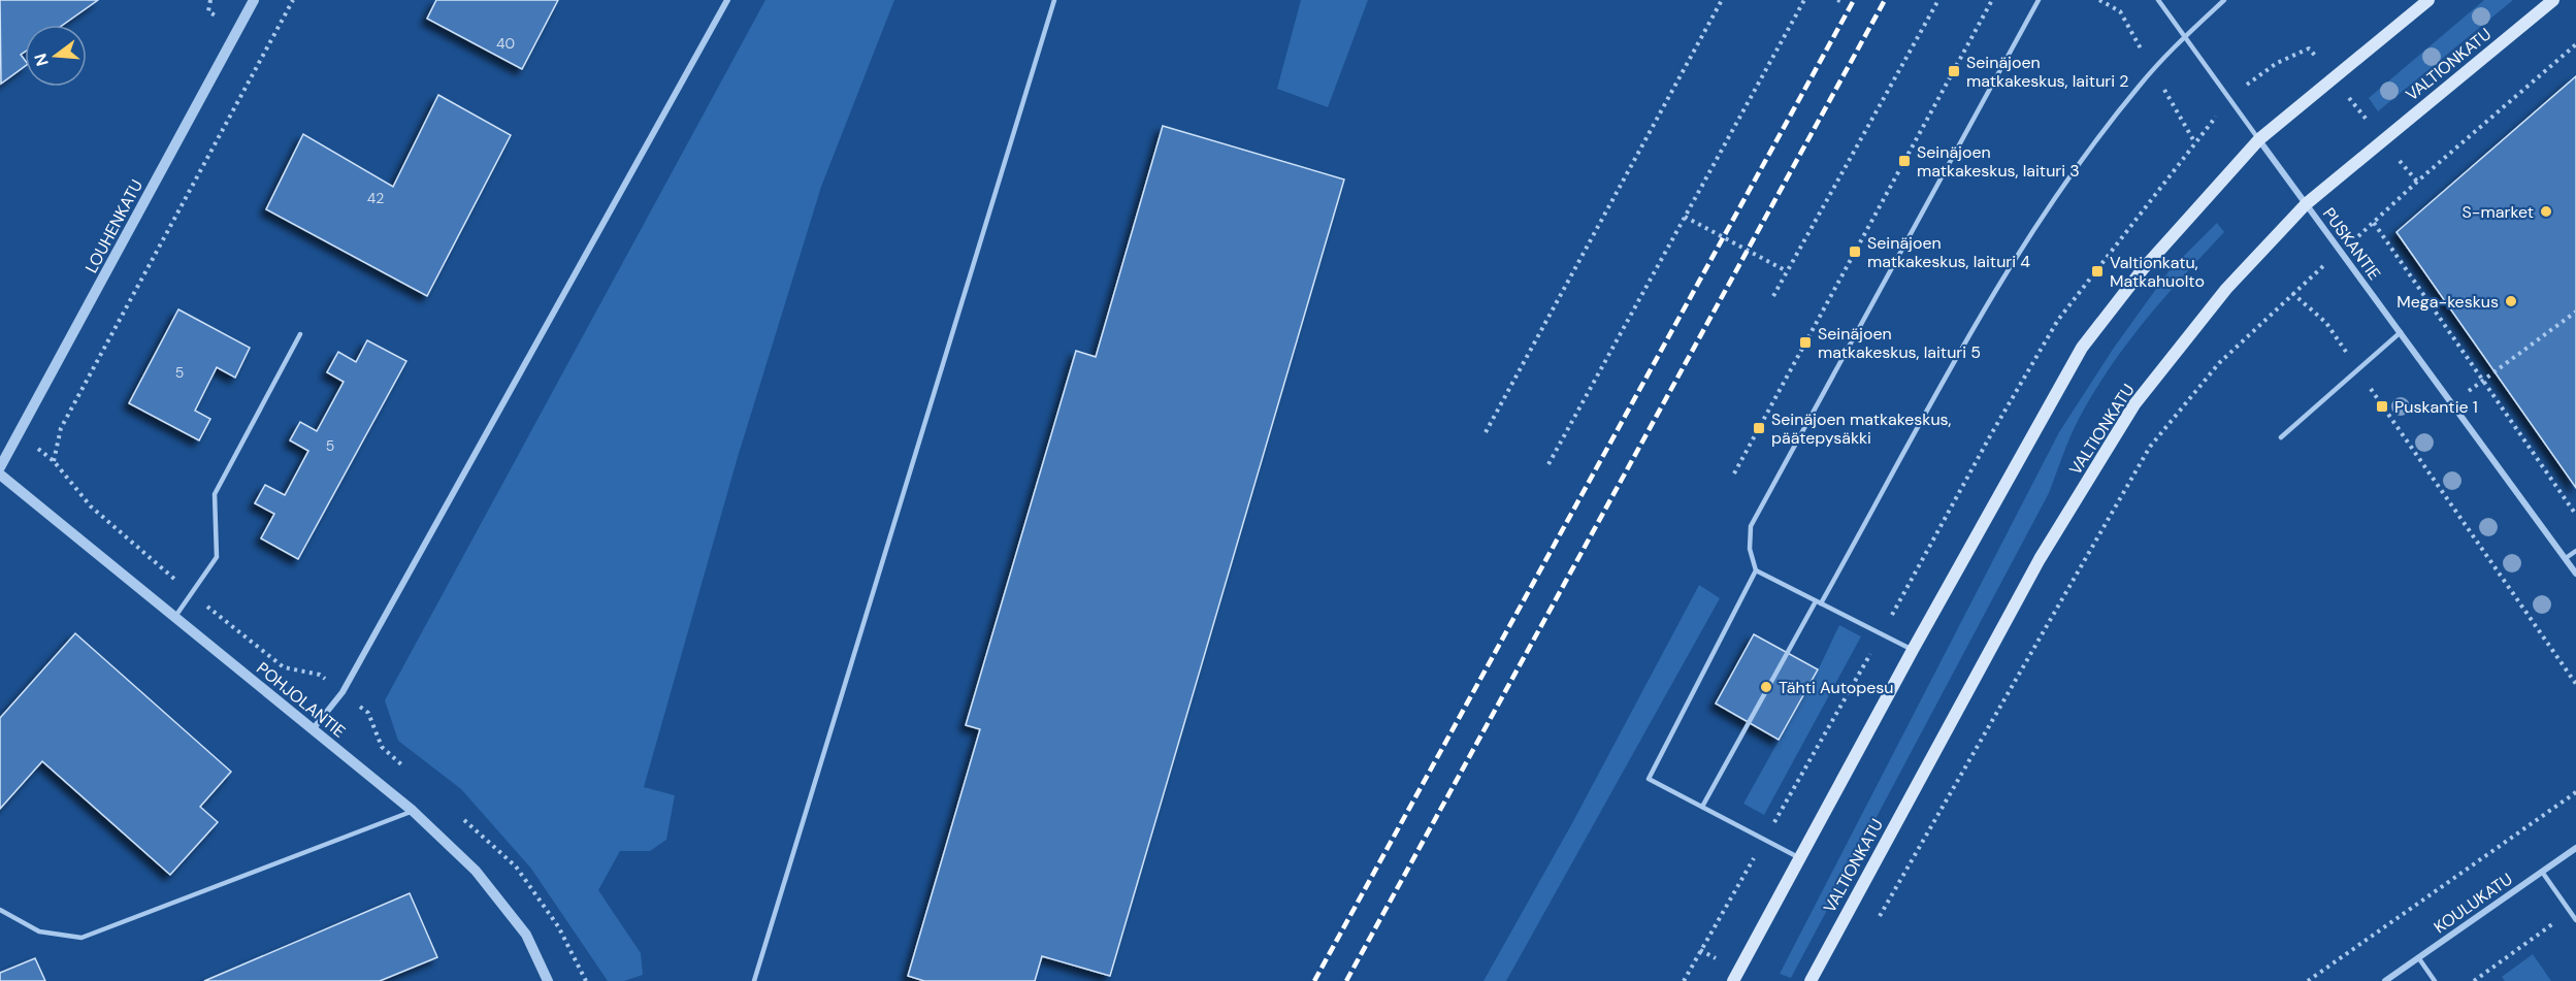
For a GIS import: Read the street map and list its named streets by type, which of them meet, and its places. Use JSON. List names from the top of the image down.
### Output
{
  "streets": {
    "main road": ["VALTIONKATU"],
    "street": [
      "LOUHENKATU",
      "PUSKANTIE",
      "POHJOLANTIE",
      "KOULUKATU"
    ]
  },
  "crossings": [
    ["VALTIONKATU", "PUSKANTIE"]
  ],
  "places": {
    "transit": [
      "Seinäjoen matkakeskus, laituri 2",
      "Seinäjoen matkakeskus, laituri 3",
      "Seinäjoen matkakeskus, laituri 4",
      "Valtionkatu, Matkahuolto",
      "Seinäjoen matkakeskus, laituri 5",
      "Puskantie 1",
      "Seinäjoen matkakeskus, päätepysäkki"
    ],
    "other": ["S-market", "Mega-keskus", "Tähti Autopesu"]
  },
  "house_numbers": [
    "40",
    "42",
    "5",
    "5"
  ],
  "north": "left"
}
